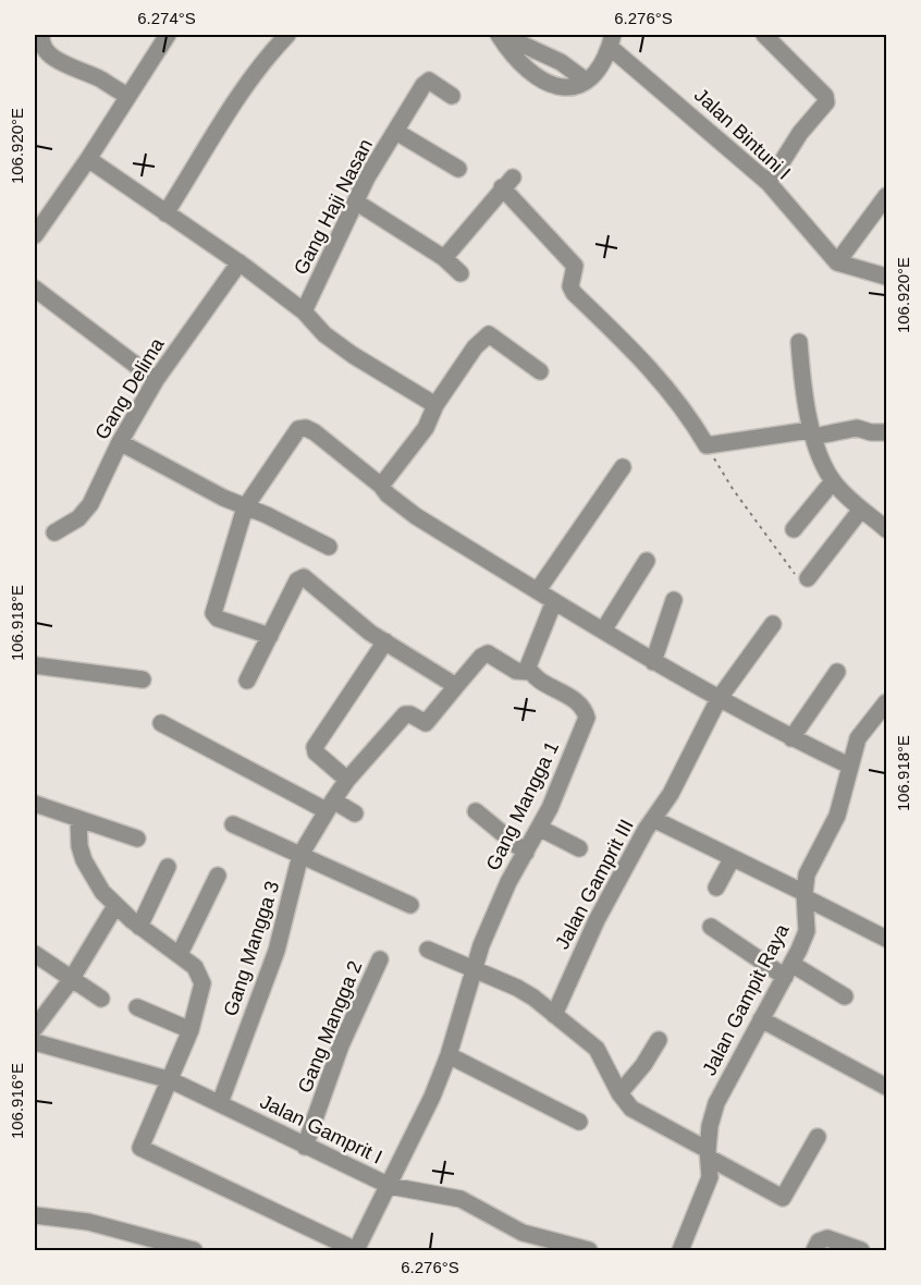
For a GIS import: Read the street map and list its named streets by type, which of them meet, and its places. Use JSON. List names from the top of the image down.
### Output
{
  "streets": {
    "street": [
      "Jalan Bintuni I",
      "Gang Haji Nasan",
      "Gang Delima",
      "Gang Mangga 1",
      "Jalan Gamprit III",
      "Gang Mangga 3",
      "Jalan Gampit Raya",
      "Gang Mangga 2",
      "Jalan Gamprit I"
    ]
  },
  "crossings": [
    ["Gang Mangga 1", "Jalan Gamprit I"],
    ["Jalan Gamprit III", "Jalan Gampit Raya"],
    ["Gang Mangga 3", "Jalan Gamprit I"],
    ["Gang Mangga 2", "Jalan Gamprit I"]
  ],
  "coordinates": [
    "6.274°S",
    "6.276°S",
    "106.920°E",
    "106.918°E",
    "106.916°E"
  ]
}
